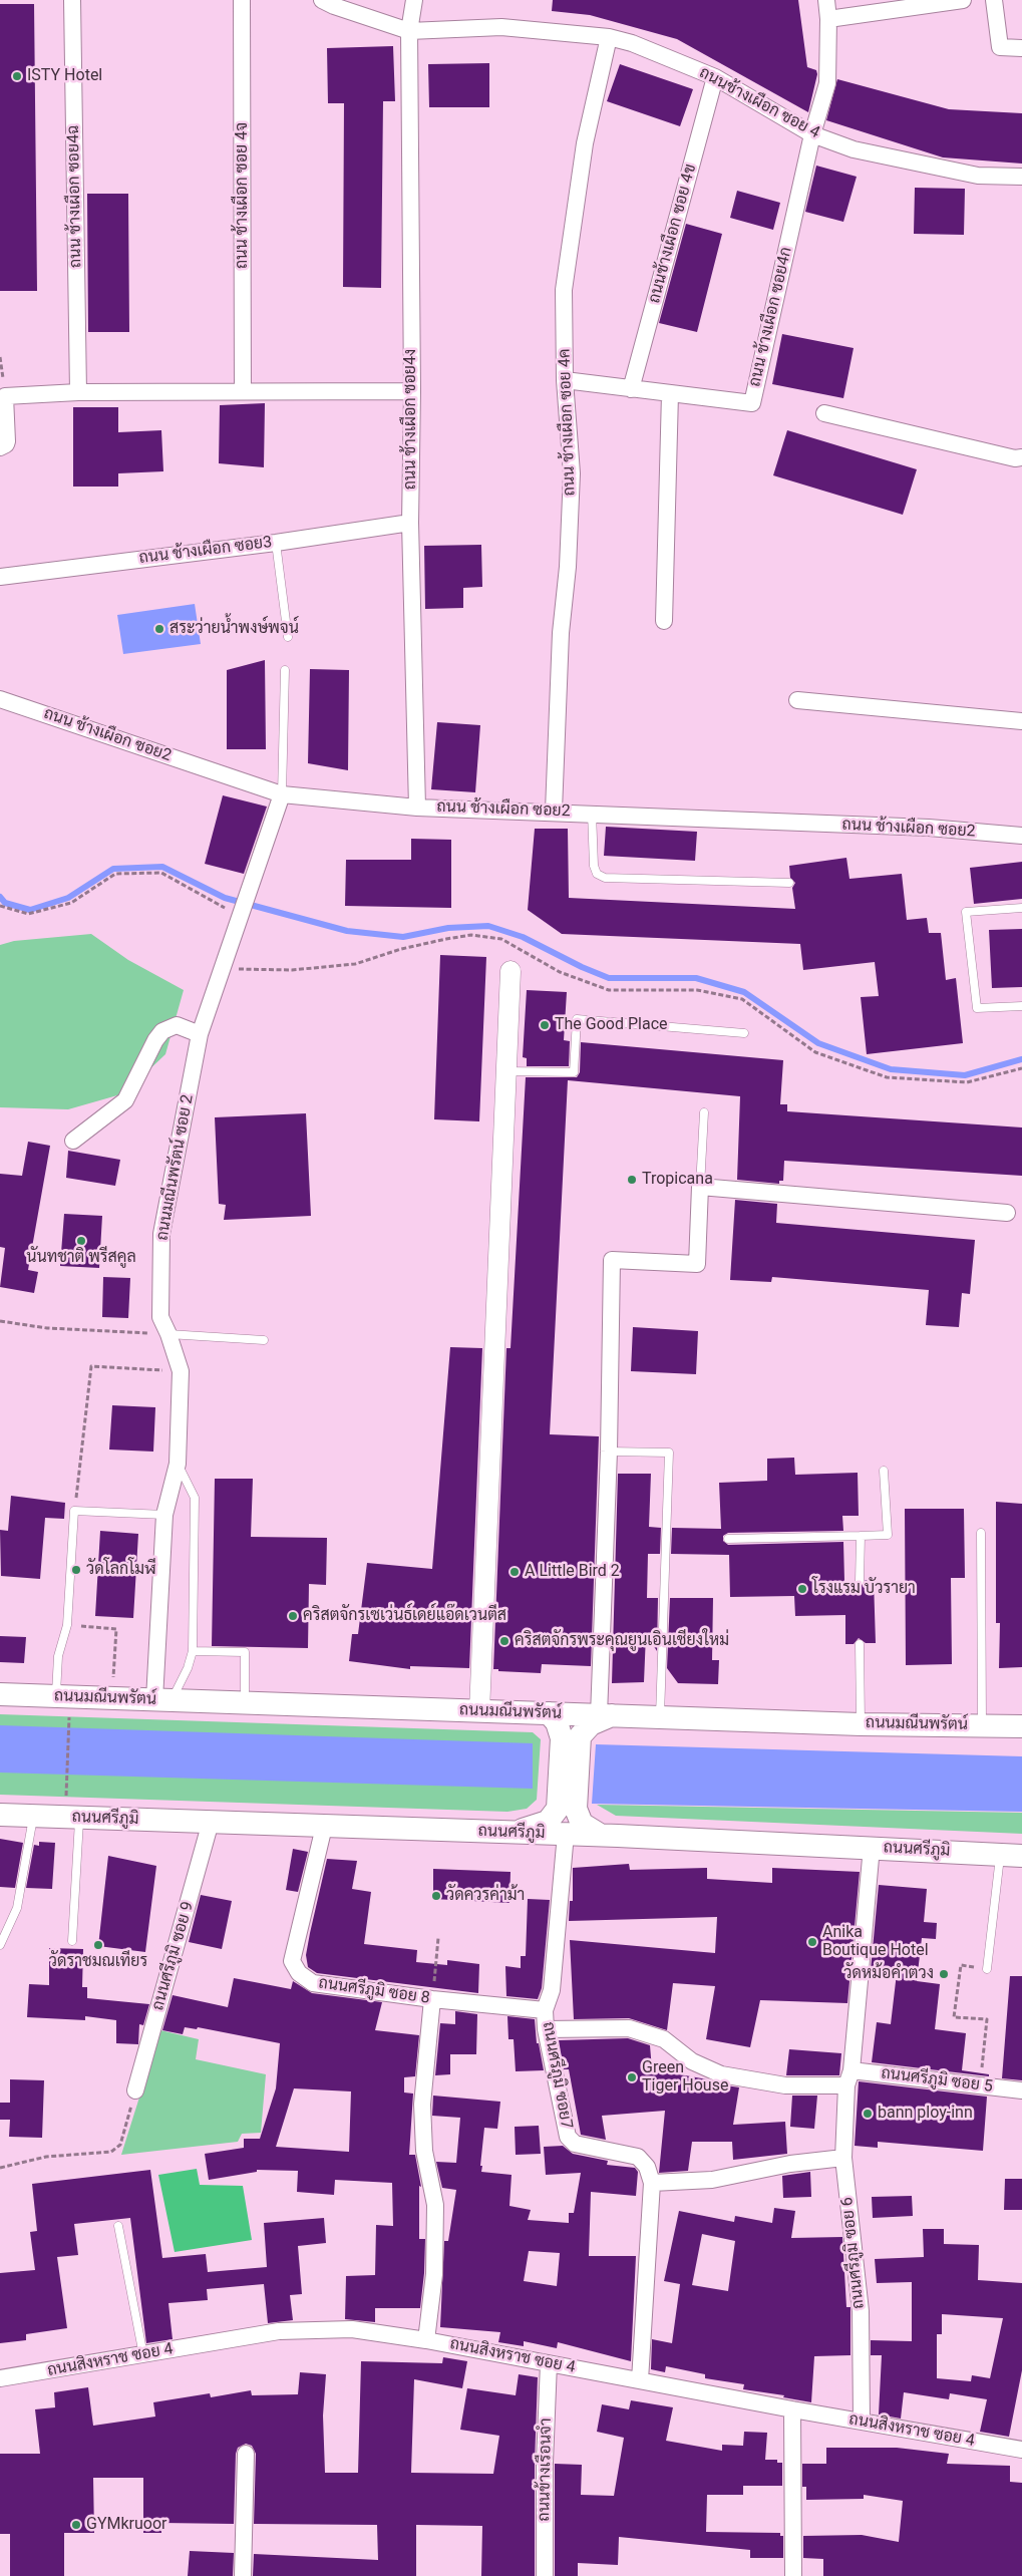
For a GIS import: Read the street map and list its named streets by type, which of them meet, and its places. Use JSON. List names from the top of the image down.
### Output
{
  "streets": {
    "main road": ["ถนนมณีนพรัตน์", "ถนนศรีภูมิ"],
    "street": [
      "ถนนช้างเผือก ซอย 4",
      "ถนน ช้างเผือก ซอย 4จ",
      "ถนน ช้างเผือก ซอย4ฉ",
      "ถนนช้างเผือก ซอย 4ข",
      "ถนน ช้างเผือก ซอย4ก",
      "ถนน ช้างเผือก ซอย4ง",
      "ถนน ช้างเผือก ซอย 4ค",
      "ถนน ช้างเผือก ซอย3",
      "ถนน ช้างเผือก ซอย2",
      "ถนนมณีนพรัตน์ ซอย 2",
      "ถนนศรีภูมิ ซอย 9",
      "ถนนศรีภูมิ ซอย 8",
      "ถนนศรีภูมิ ซอย7",
      "ถนนศรีภูมิ ซอย 5",
      "ถนนศรีภูมิ ซอย 6",
      "ถนนสิงหราช ซอย 4",
      "ถนนข้างเรือนจำ"
    ]
  },
  "crossings": [
    ["ถนนช้างเผือก ซอย 4", "ถนนช้างเผือก ซอย 4ข"],
    ["ถนนช้างเผือก ซอย 4", "ถนน ช้างเผือก ซอย4ก"],
    ["ถนนช้างเผือก ซอย 4", "ถนน ช้างเผือก ซอย4ง"],
    ["ถนนช้างเผือก ซอย 4", "ถนน ช้างเผือก ซอย 4ค"],
    ["ถนนช้างเผือก ซอย 4ข", "ถนน ช้างเผือก ซอย4ก"],
    ["ถนน ช้างเผือก ซอย4ก", "ถนน ช้างเผือก ซอย 4ค"],
    ["ถนน ช้างเผือก ซอย4ง", "ถนน ช้างเผือก ซอย3"],
    ["ถนน ช้างเผือก ซอย4ง", "ถนน ช้างเผือก ซอย2"],
    ["ถนน ช้างเผือก ซอย 4ค", "ถนน ช้างเผือก ซอย2"],
    ["ถนน ช้างเผือก ซอย2", "ถนนมณีนพรัตน์ ซอย 2"],
    ["ถนนมณีนพรัตน์ ซอย 2", "ถนนมณีนพรัตน์"],
    ["ถนนศรีภูมิ", "ถนนศรีภูมิ ซอย 9"],
    ["ถนนศรีภูมิ", "ถนนศรีภูมิ ซอย 8"],
    ["ถนนศรีภูมิ", "ถนนศรีภูมิ ซอย7"],
    ["ถนนศรีภูมิ", "ถนนศรีภูมิ ซอย 6"],
    ["ถนนศรีภูมิ ซอย 8", "ถนนศรีภูมิ ซอย7"],
    ["ถนนศรีภูมิ ซอย7", "ถนนศรีภูมิ ซอย 5"],
    ["ถนนศรีภูมิ ซอย7", "ถนนสิงหราช ซอย 4"],
    ["ถนนศรีภูมิ ซอย 5", "ถนนศรีภูมิ ซอย 6"],
    ["ถนนศรีภูมิ ซอย 6", "ถนนสิงหราช ซอย 4"],
    ["ถนนสิงหราช ซอย 4", "ถนนข้างเรือนจำ"]
  ],
  "places": [
    "ISTY Hotel",
    "สระว่ายน้ำพงษ์พจน์",
    "The Good Place",
    "Tropicana",
    "นันทชาติ พรีสคูล",
    "วัดโลกโมฬี",
    "A Little Bird 2",
    "โรงแรม บัวรายา",
    "คริสตจักรเซเว่นธ์เดย์แอ๊ดเวนตีส",
    "คริสตจักรพระคุณยูนเอินเชียงใหม่",
    "วัดควรค่าม้า",
    "Anika Boutique Hotel",
    "วัดราชมณเทียร",
    "วัดหม้อคำตวง",
    "Green Tiger House",
    "bann ploy-inn",
    "GYMkruoor"
  ]
}
